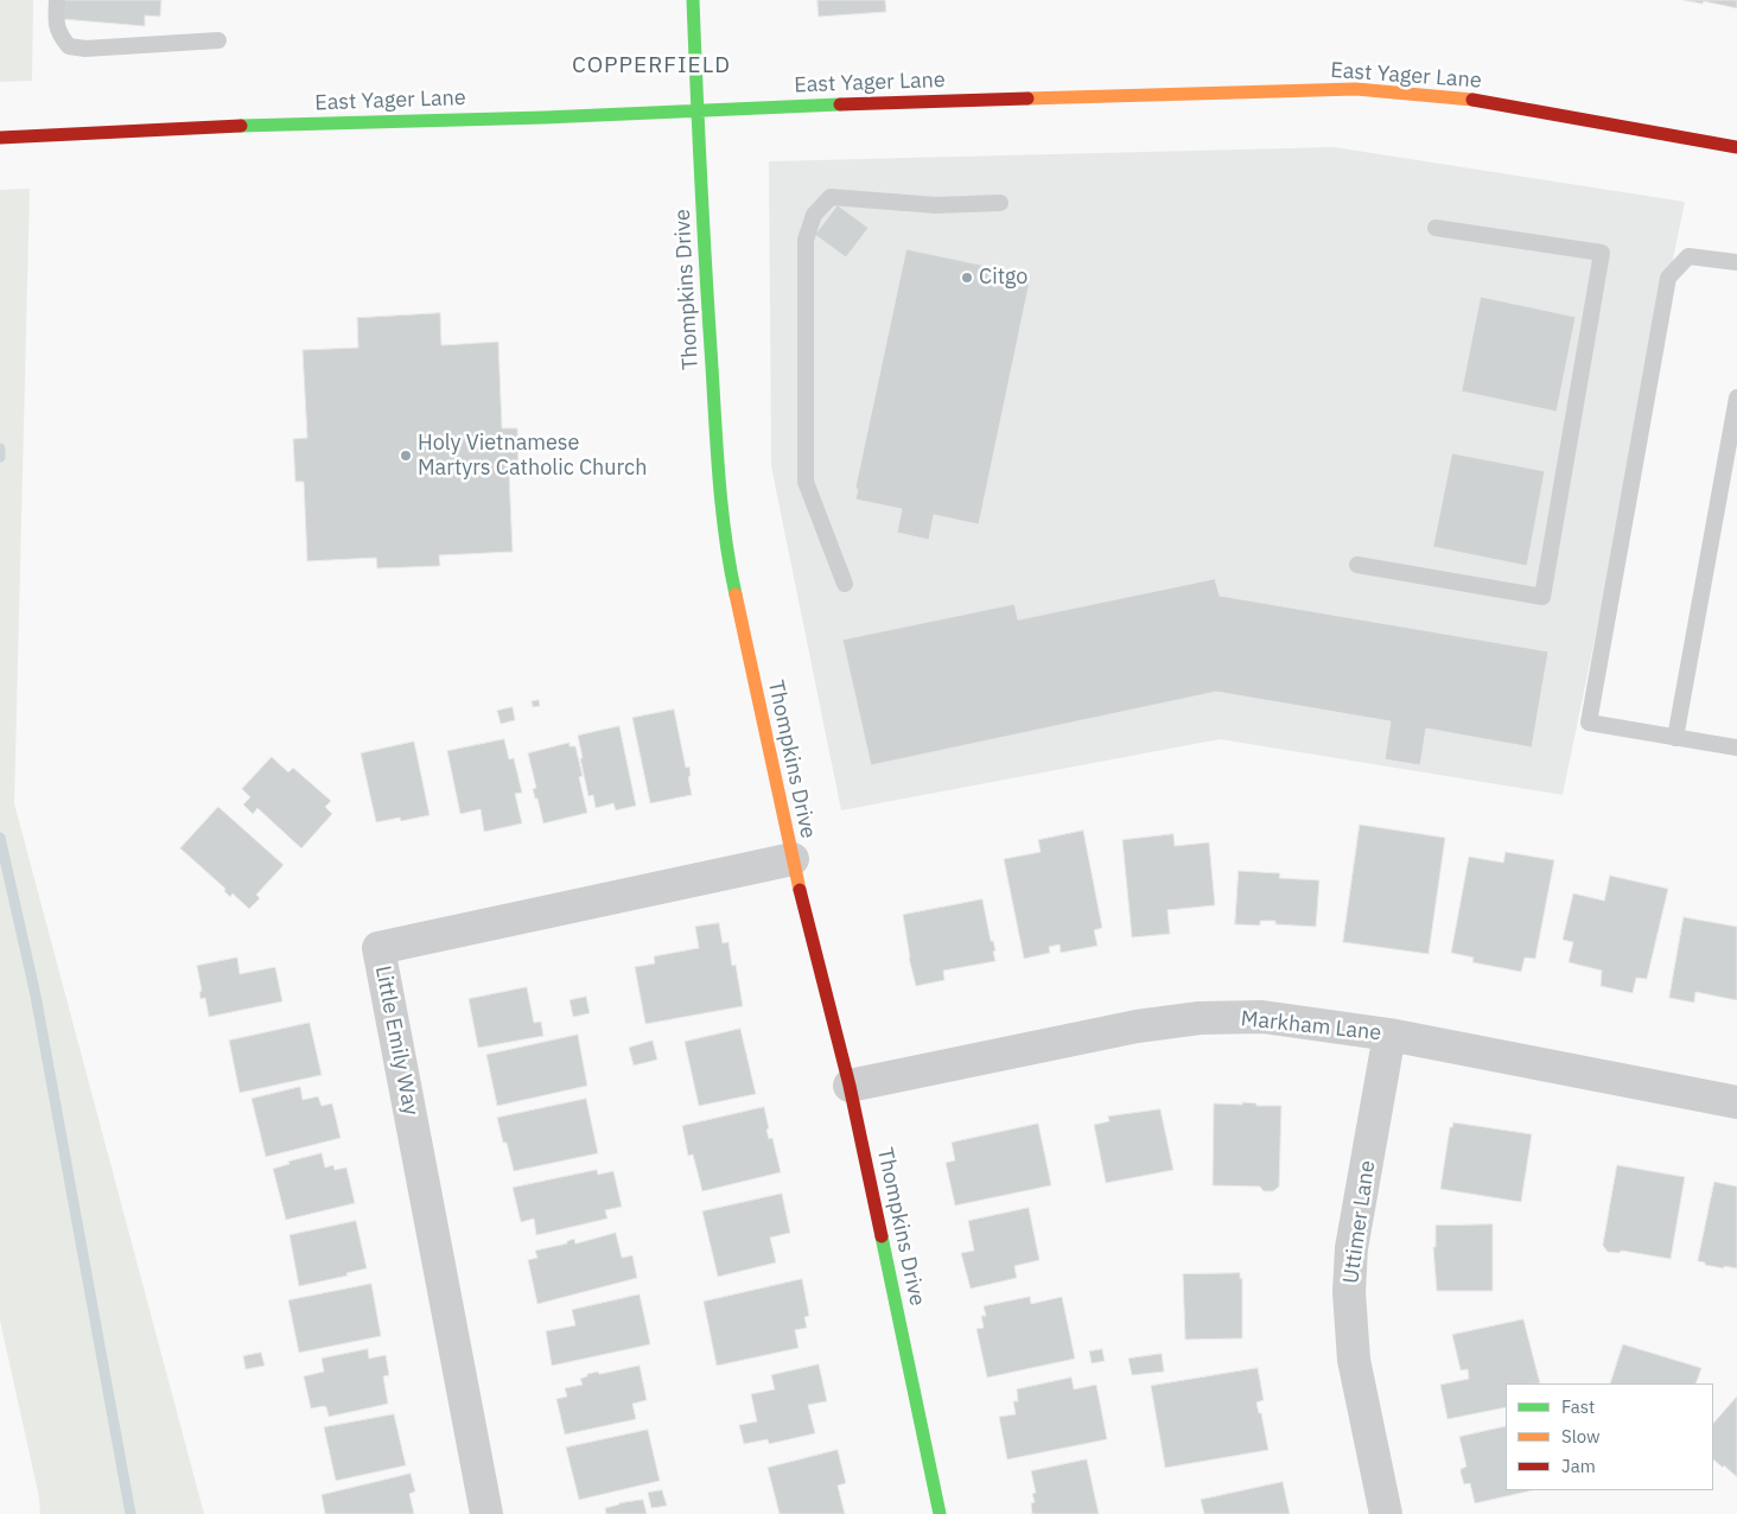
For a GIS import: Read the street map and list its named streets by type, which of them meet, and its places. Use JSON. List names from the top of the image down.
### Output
{
  "streets": {
    "street": [
      "East Yager Lane",
      "Thompkins Drive",
      "Markham Lane",
      "Little Emily Way",
      "Uttimer Lane"
    ]
  },
  "crossings": [
    ["East Yager Lane", "Thompkins Drive"],
    ["Thompkins Drive", "Markham Lane"],
    ["Thompkins Drive", "Little Emily Way"],
    ["Markham Lane", "Uttimer Lane"]
  ],
  "districts": ["COPPERFIELD"],
  "places": ["Citgo", "Holy Vietnamese Martyrs Catholic Church"],
  "legend": ["Fast", "Slow", "Jam"]
}
